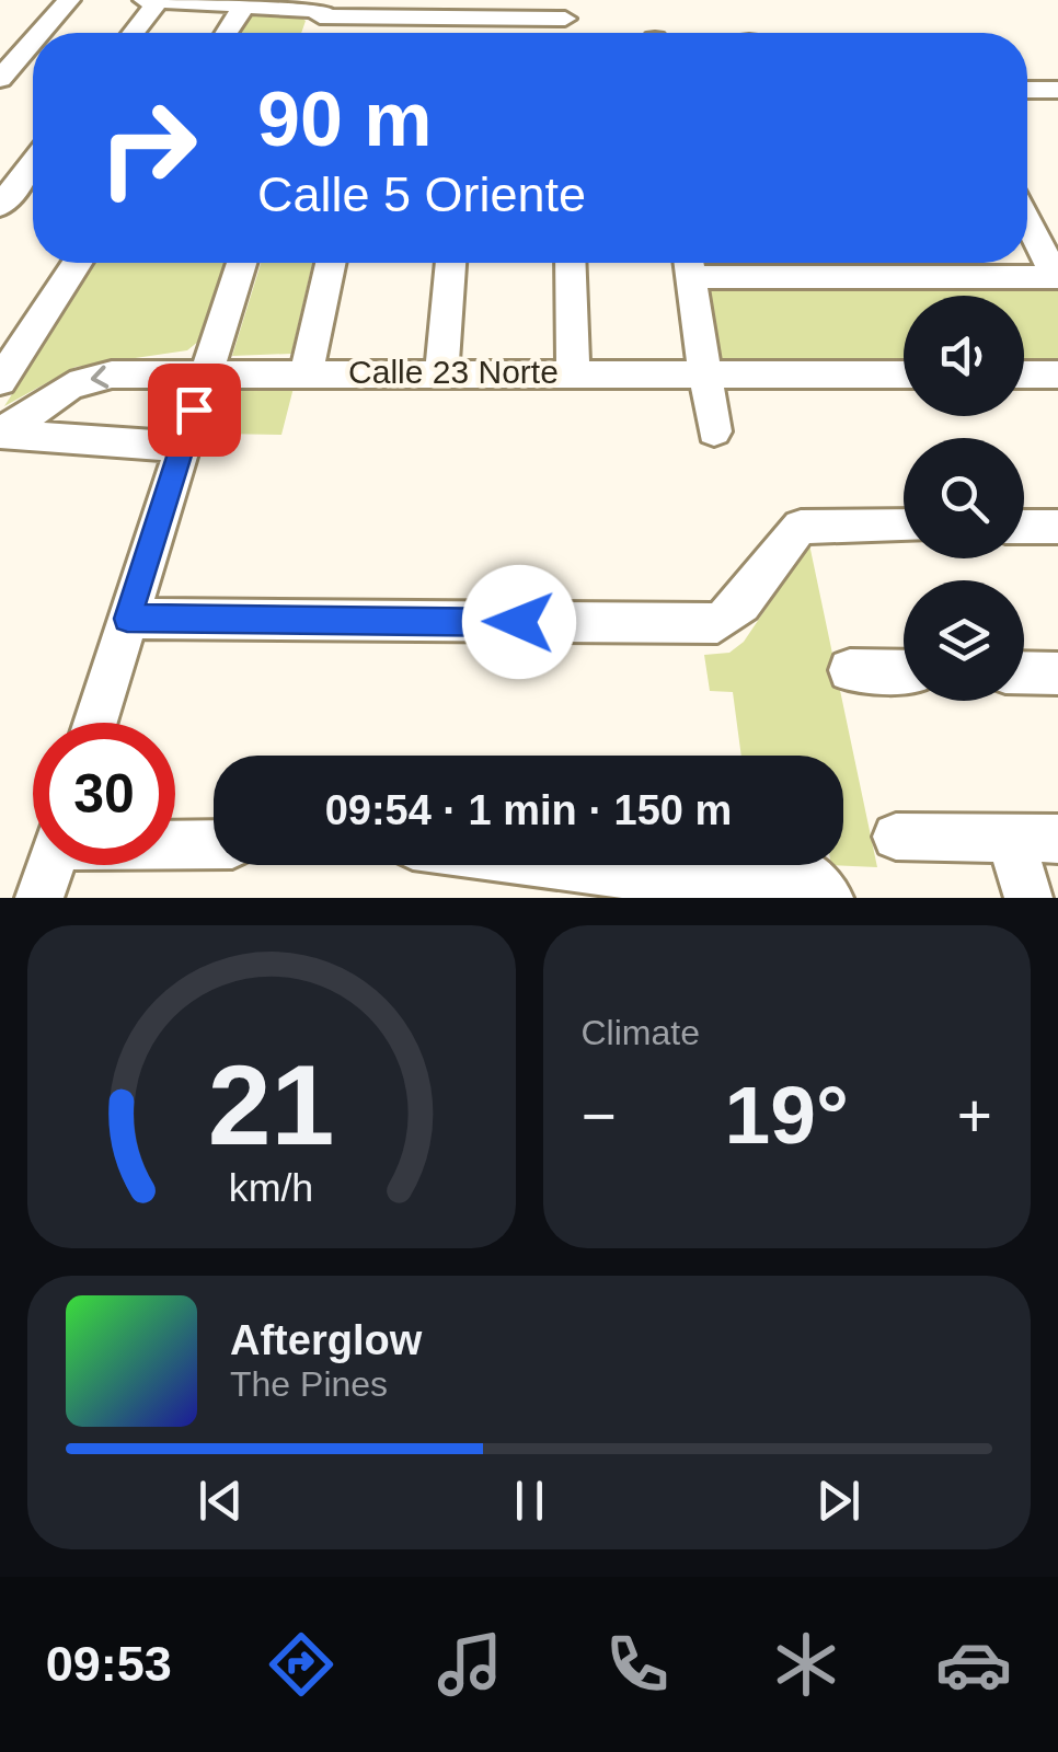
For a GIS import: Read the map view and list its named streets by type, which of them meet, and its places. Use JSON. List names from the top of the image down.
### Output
{
  "streets": {
    "street": ["Calle 23 Norte"]
  },
  "page": {
    "turn": ["90 m", "Calle 5 Oriente"],
    "limit": "30",
    "trip": "09:54 · 1 min · 150 m",
    "tile": "Climate",
    "heat": ["−", "19°", "+"],
    "song": ["Afterglow", "The Pines"],
    "tabs": "09:53",
    "gauge": ["21", "km/h"]
  }
}
